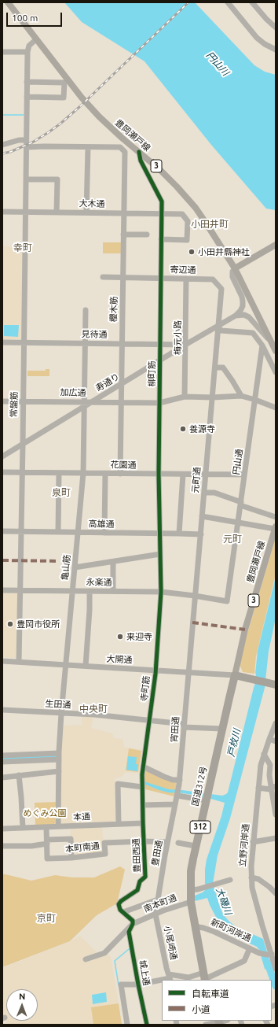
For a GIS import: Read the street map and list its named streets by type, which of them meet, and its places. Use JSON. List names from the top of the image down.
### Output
{
  "streets": {
    "highway": ["国道312号", "312"],
    "main road": ["豊岡瀬戸線", "3"],
    "street": [
      "大木通",
      "寄辺通",
      "櫻木筋",
      "見待通",
      "梅元小路",
      "柳町筋",
      "寿通り",
      "加広通",
      "常盤筋",
      "円山通",
      "花園通",
      "元町通",
      "高雄通",
      "亀山筋",
      "永楽通",
      "大開通",
      "寺町筋",
      "生田通",
      "宵田通",
      "本通",
      "立野河岸通",
      "本町南通",
      "豊田通",
      "豊田西通",
      "南本町通",
      "新町河岸通",
      "小尾崎通",
      "城上通"
    ]
  },
  "crossings": [
    ["豊岡瀬戸線", "柳町筋"],
    ["豊岡瀬戸線", "大開通"],
    ["豊岡瀬戸線", "国道312号"],
    ["大木通", "櫻木筋"],
    ["大木通", "柳町筋"],
    ["大木通", "常盤筋"],
    ["寄辺通", "櫻木筋"],
    ["寄辺通", "梅元小路"],
    ["寄辺通", "柳町筋"],
    ["寄辺通", "元町通"],
    ["櫻木筋", "見待通"],
    ["櫻木筋", "寿通り"],
    ["櫻木筋", "加広通"],
    ["櫻木筋", "花園通"],
    ["見待通", "梅元小路"],
    ["見待通", "柳町筋"],
    ["見待通", "寿通り"],
    ["見待通", "常盤筋"],
    ["見待通", "亀山筋"],
    ["梅元小路", "寿通り"],
    ["梅元小路", "加広通"],
    ["柳町筋", "寿通り"],
    ["柳町筋", "加広通"],
    ["柳町筋", "花園通"],
    ["柳町筋", "高雄通"],
    ["柳町筋", "永楽通"],
    ["柳町筋", "寺町筋"],
    ["寿通り", "加広通"],
    ["寿通り", "常盤筋"],
    ["寿通り", "元町通"],
    ["寿通り", "亀山筋"],
    ["加広通", "常盤筋"],
    ["加広通", "円山通"],
    ["加広通", "元町通"],
    ["加広通", "亀山筋"],
    ["常盤筋", "花園通"],
    ["常盤筋", "高雄通"],
    ["常盤筋", "永楽通"],
    ["常盤筋", "大開通"],
    ["円山通", "花園通"],
    ["円山通", "元町通"],
    ["円山通", "永楽通"],
    ["花園通", "元町通"],
    ["花園通", "亀山筋"],
    ["元町通", "高雄通"],
    ["元町通", "永楽通"],
    ["元町通", "大開通"],
    ["元町通", "宵田通"],
    ["高雄通", "亀山筋"],
    ["亀山筋", "永楽通"],
    ["亀山筋", "大開通"],
    ["亀山筋", "生田通"],
    ["亀山筋", "本通"],
    ["永楽通", "寺町筋"],
    ["大開通", "寺町筋"],
    ["大開通", "宵田通"],
    ["大開通", "国道312号"],
    ["寺町筋", "生田通"],
    ["寺町筋", "豊田西通"],
    ["生田通", "宵田通"],
    ["生田通", "国道312号"],
    ["宵田通", "豊田通"],
    ["国道312号", "南本町通"],
    ["国道312号", "新町河岸通"],
    ["本通", "豊田西通"],
    ["立野河岸通", "新町河岸通"],
    ["本町南通", "豊田通"],
    ["本町南通", "豊田西通"],
    ["豊田通", "南本町通"],
    ["豊田通", "小尾崎通"],
    ["南本町通", "小尾崎通"],
    ["南本町通", "城上通"]
  ],
  "districts": [
    "小田井町",
    "幸町",
    "泉町",
    "元町",
    "中央町",
    "京町"
  ],
  "water": ["円山川", "戸枚川", "大磯川"],
  "parks": ["めぐみ公園"],
  "places": [
    "小田井縣神社",
    "養源寺",
    "豊岡市役所",
    "来迎寺"
  ],
  "legend": ["自転車道", "小道"],
  "scale_bar": "100 m",
  "north": "top"
}
